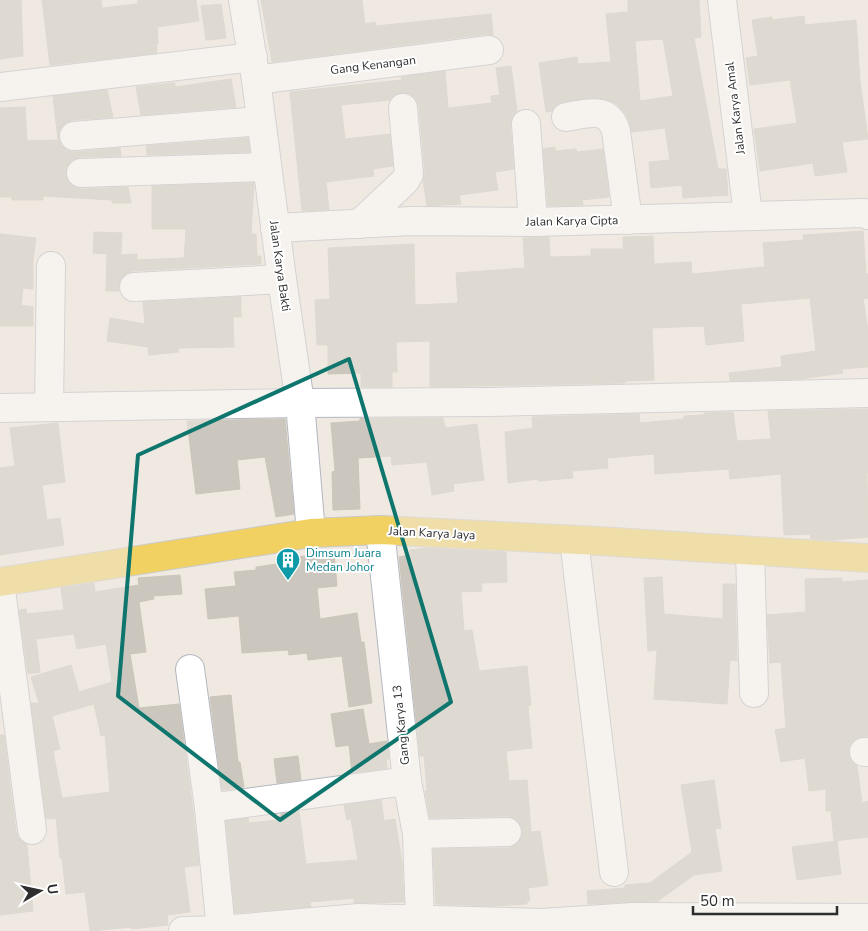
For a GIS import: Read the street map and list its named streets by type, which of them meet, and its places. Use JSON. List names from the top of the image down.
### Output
{
  "streets": {
    "main road": ["Jalan Karya Jaya"],
    "street": [
      "Gang Kenangan",
      "Jalan Karya Amal",
      "Jalan Karya Cipta",
      "Jalan Karya Bakti",
      "Gang Karya 13"
    ]
  },
  "crossings": [
    ["Gang Kenangan", "Jalan Karya Bakti"],
    ["Jalan Karya Amal", "Jalan Karya Cipta"],
    ["Jalan Karya Cipta", "Jalan Karya Bakti"],
    ["Jalan Karya Bakti", "Jalan Karya Jaya"],
    ["Jalan Karya Jaya", "Gang Karya 13"]
  ],
  "places": {
    "building": ["Dimsum Juara Medan Johor"]
  },
  "scale_bar": "50 m",
  "north": "right"
}
